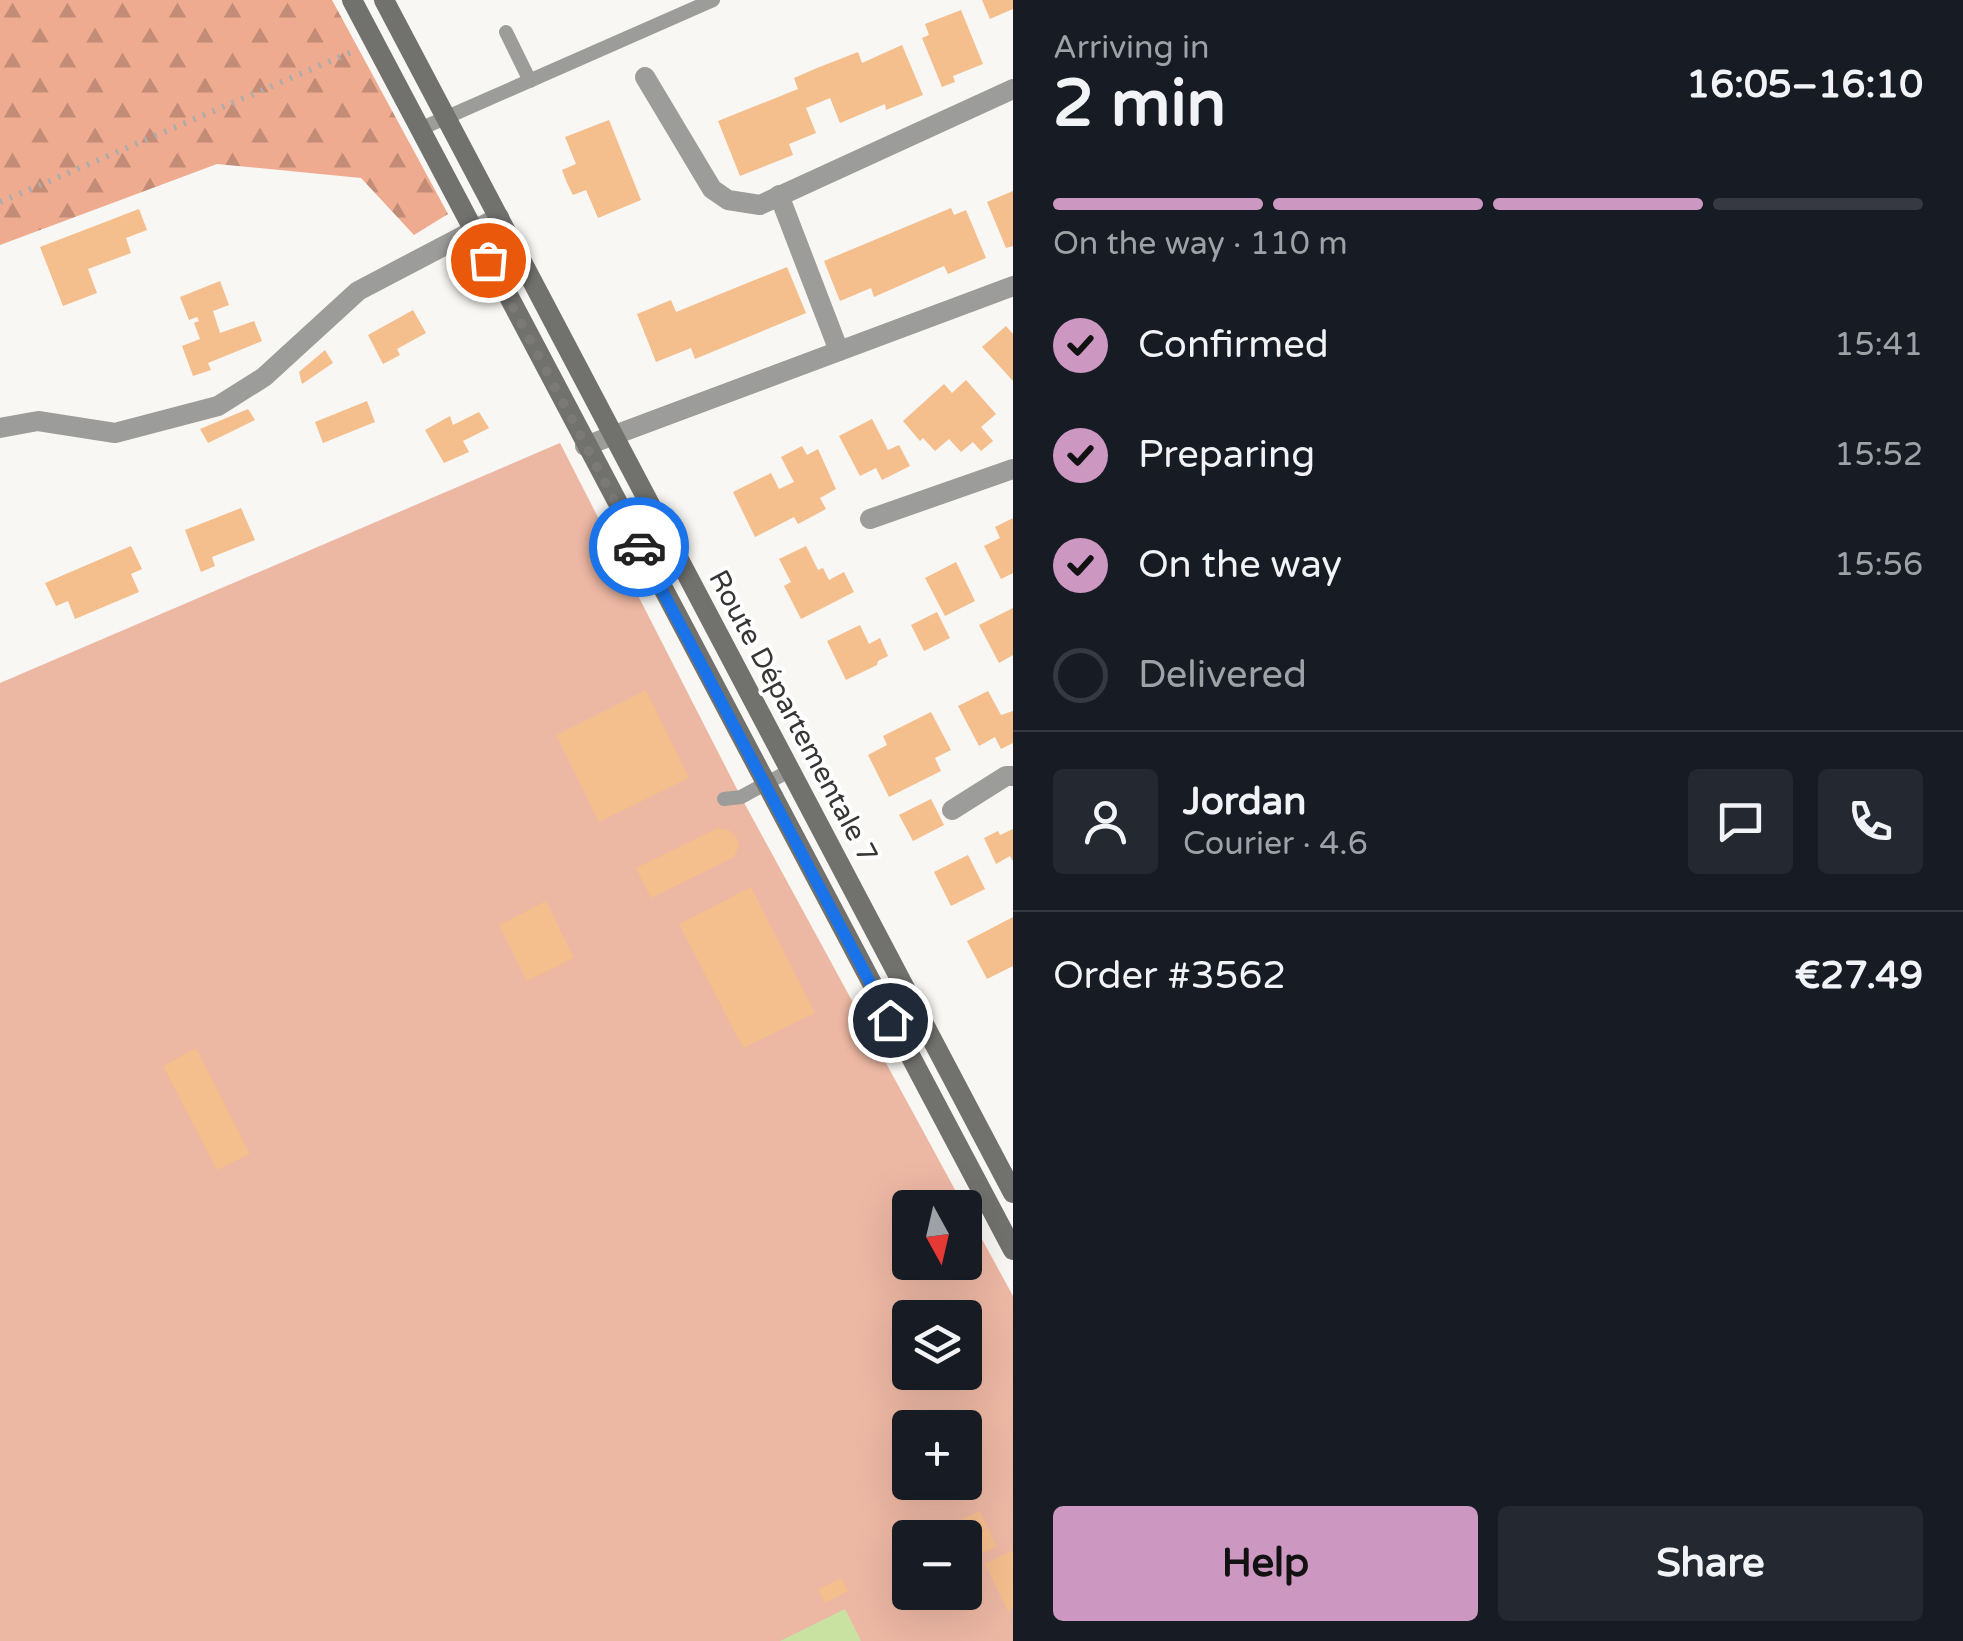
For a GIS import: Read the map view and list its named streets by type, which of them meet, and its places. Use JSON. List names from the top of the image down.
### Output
{
  "streets": {
    "main road": ["Route Départementale 7"]
  },
  "north": "bottom",
  "page": {
    "heading": ["2 min", "Arriving in", "16:05–16:10"],
    "panel": [
      "Jordan",
      "Courier · 4.6",
      "Order #3562",
      "€27.49"
    ],
    "bar": "On the way · 110 m",
    "list": [
      ["Confirmed", "15:41"],
      ["Preparing", "15:52"],
      ["On the way", "15:56"],
      "Delivered"
    ],
    "map_buttons": ["+", "−"],
    "buttons": ["Help", "Share"]
  }
}
